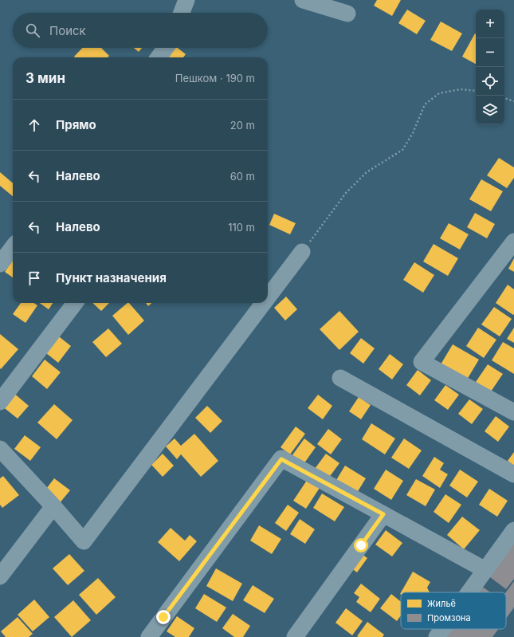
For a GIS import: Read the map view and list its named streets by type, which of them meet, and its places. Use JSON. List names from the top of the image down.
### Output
{
  "legend": ["Жильё", "Промзона"],
  "page": {
    "map_buttons": ["+", "−"],
    "search": "Поиск",
    "heading": ["3 мин", "Пешком · 190 m"],
    "list": [
      ["Прямо", "20 m"],
      ["Налево", "60 m"],
      ["Налево", "110 m"],
      "Пункт назначения"
    ]
  }
}
